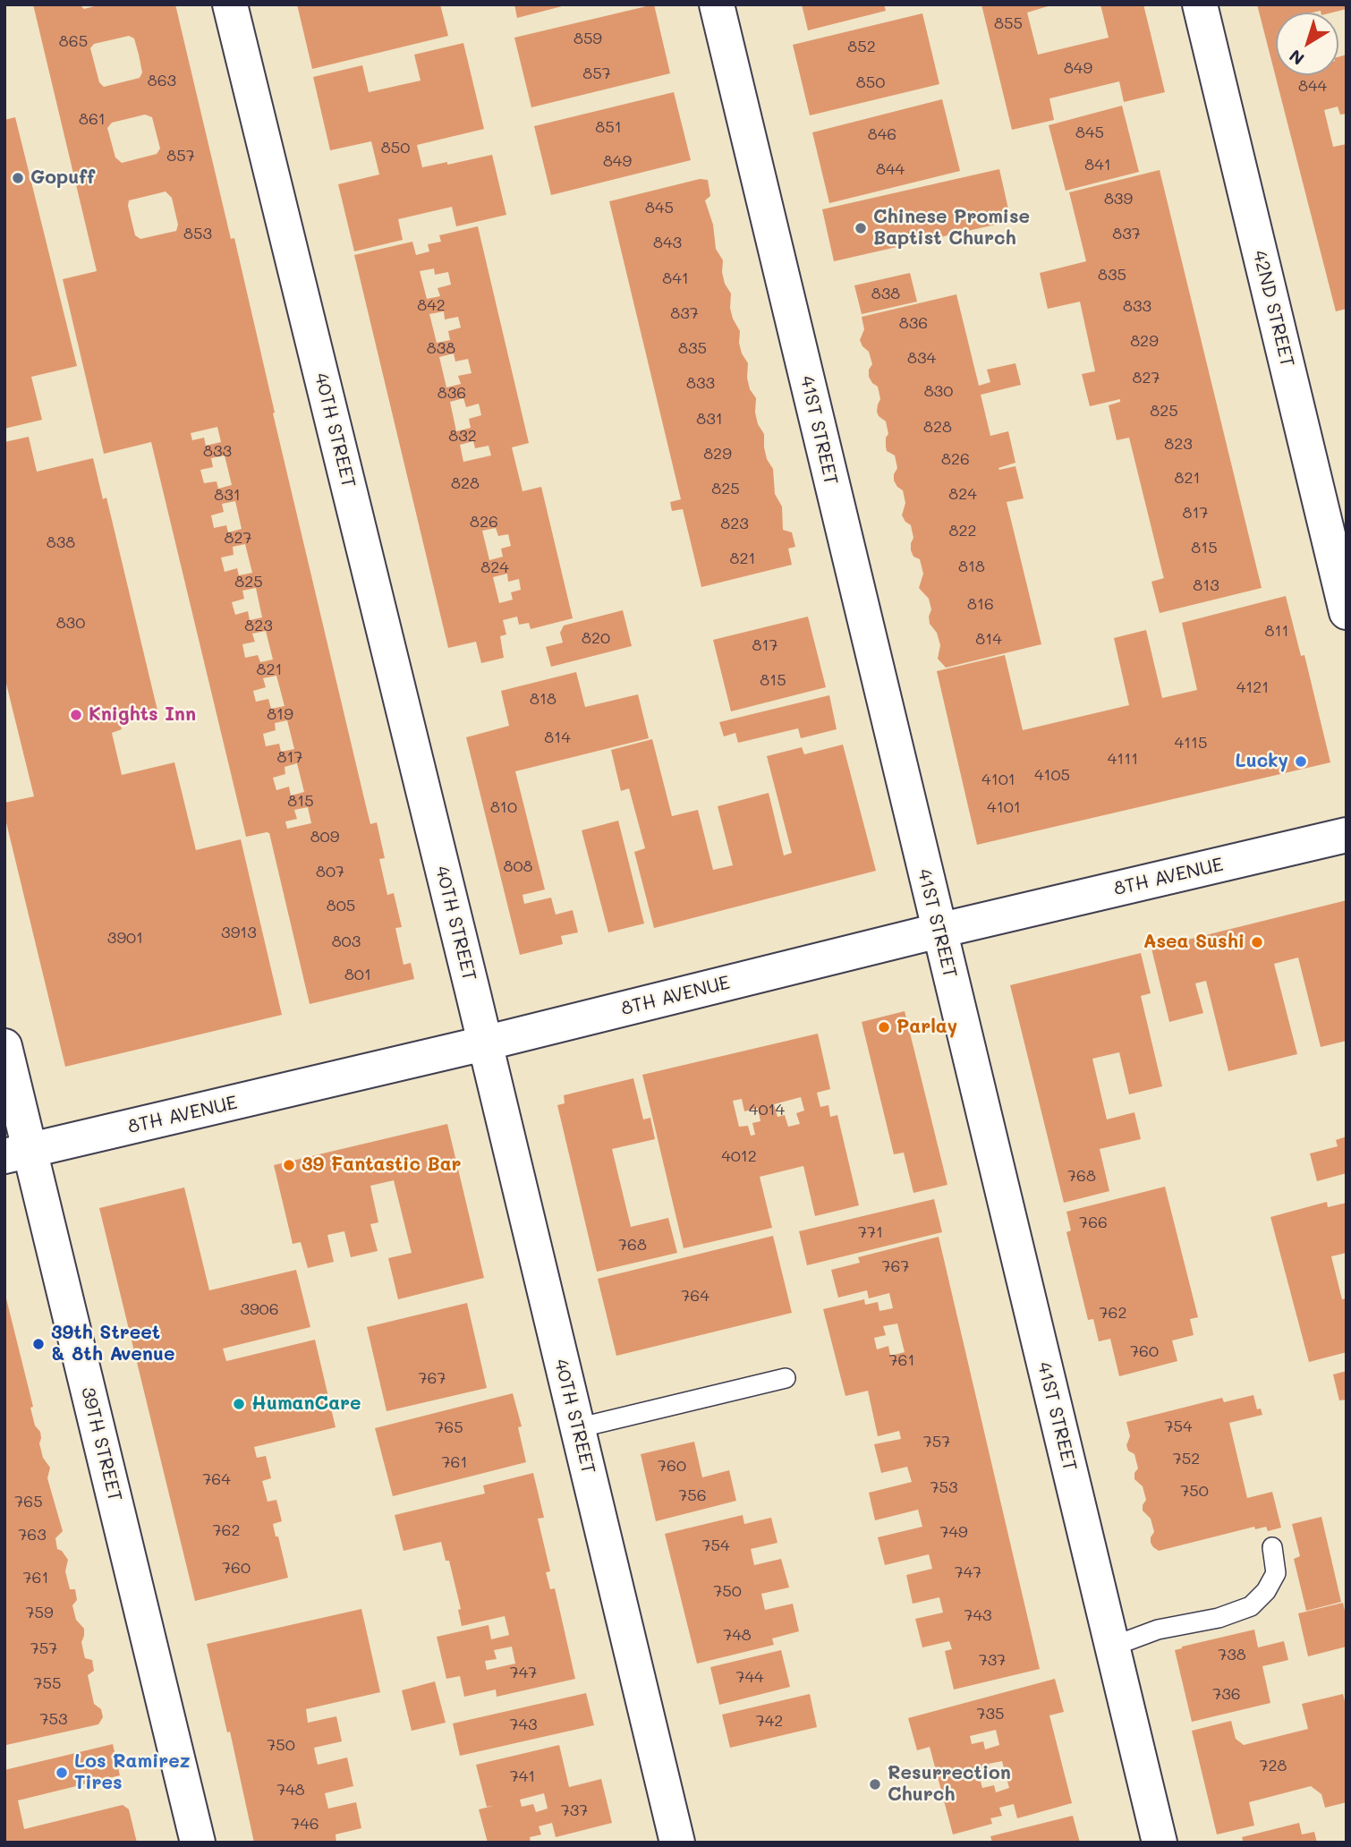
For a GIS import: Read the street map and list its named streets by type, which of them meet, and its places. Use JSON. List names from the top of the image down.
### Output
{
  "streets": {
    "street": [
      "42ND STREET",
      "40TH STREET",
      "41ST STREET",
      "8TH AVENUE",
      "39TH STREET"
    ]
  },
  "crossings": [
    ["40TH STREET", "8TH AVENUE"],
    ["41ST STREET", "8TH AVENUE"],
    ["8TH AVENUE", "39TH STREET"]
  ],
  "places": [
    "Gopuff",
    "Chinese Promise Baptist Church",
    "Knights Inn",
    "Lucky",
    "Asea Sushi",
    "Parlay",
    "39 Fantastic Bar",
    "39th Street & 8th Avenue",
    "HumanCare",
    "Los Ramirez Tires",
    "Resurrection Church"
  ],
  "house_numbers": [
    "855",
    "859",
    "865",
    "852",
    "849",
    "857",
    "863",
    "850",
    "844",
    "861",
    "851",
    "845",
    "846",
    "850",
    "857",
    "849",
    "841",
    "844",
    "839",
    "845",
    "853",
    "837",
    "843",
    "835",
    "841",
    "838",
    "842",
    "833",
    "837",
    "836",
    "829",
    "838",
    "835",
    "834",
    "827",
    "833",
    "830",
    "836",
    "825",
    "831",
    "828",
    "832",
    "823",
    "833",
    "829",
    "826",
    "821",
    "828",
    "825",
    "824",
    "831",
    "817",
    "826",
    "823",
    "822",
    "827",
    "838",
    "815",
    "821",
    "818",
    "824",
    "825",
    "813",
    "816",
    "830",
    "823",
    "811",
    "820",
    "814",
    "817",
    "821",
    "815",
    "4121",
    "818",
    "819",
    "814",
    "4115",
    "817",
    "4111",
    "4105",
    "4101",
    "815",
    "810",
    "4101",
    "809",
    "808",
    "807",
    "805",
    "3913",
    "3901",
    "803",
    "801",
    "4014",
    "4012",
    "768",
    "766",
    "771",
    "768",
    "767",
    "764",
    "3906",
    "762",
    "760",
    "761",
    "767",
    "754",
    "765",
    "757",
    "752",
    "761",
    "760",
    "764",
    "753",
    "750",
    "756",
    "765",
    "762",
    "749",
    "763",
    "754",
    "760",
    "747",
    "761",
    "750",
    "759",
    "743",
    "748",
    "757",
    "738",
    "737",
    "747",
    "744",
    "755",
    "736",
    "735",
    "753",
    "742",
    "743",
    "750",
    "728",
    "741",
    "748",
    "737",
    "746"
  ],
  "north": "bottom left"
}
